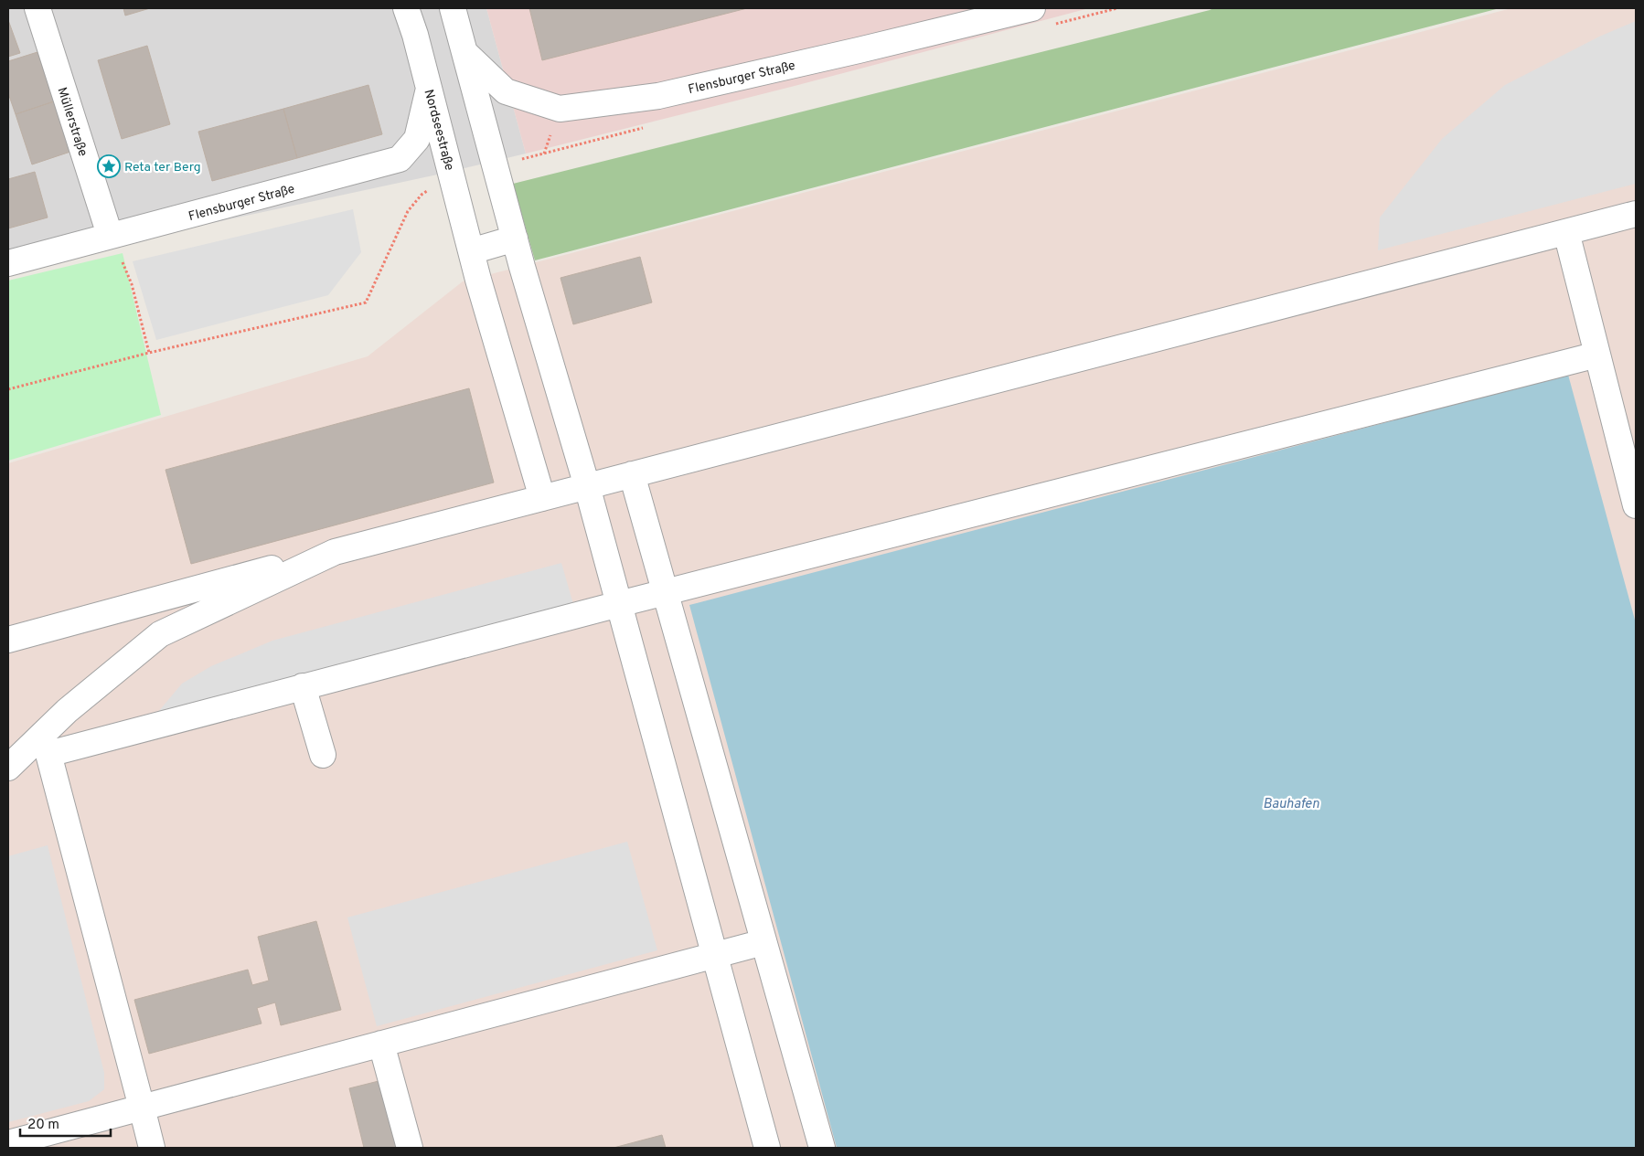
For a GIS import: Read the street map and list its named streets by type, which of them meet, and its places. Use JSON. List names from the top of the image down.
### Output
{
  "streets": {
    "street": ["Flensburger Straße", "Müllerstraße", "Nordseestraße"]
  },
  "crossings": [
    ["Flensburger Straße", "Müllerstraße"],
    ["Flensburger Straße", "Nordseestraße"]
  ],
  "water": ["Bauhafen"],
  "places": {
    "place": ["Reta ter Berg"]
  },
  "scale_bar": "20 m"
}
